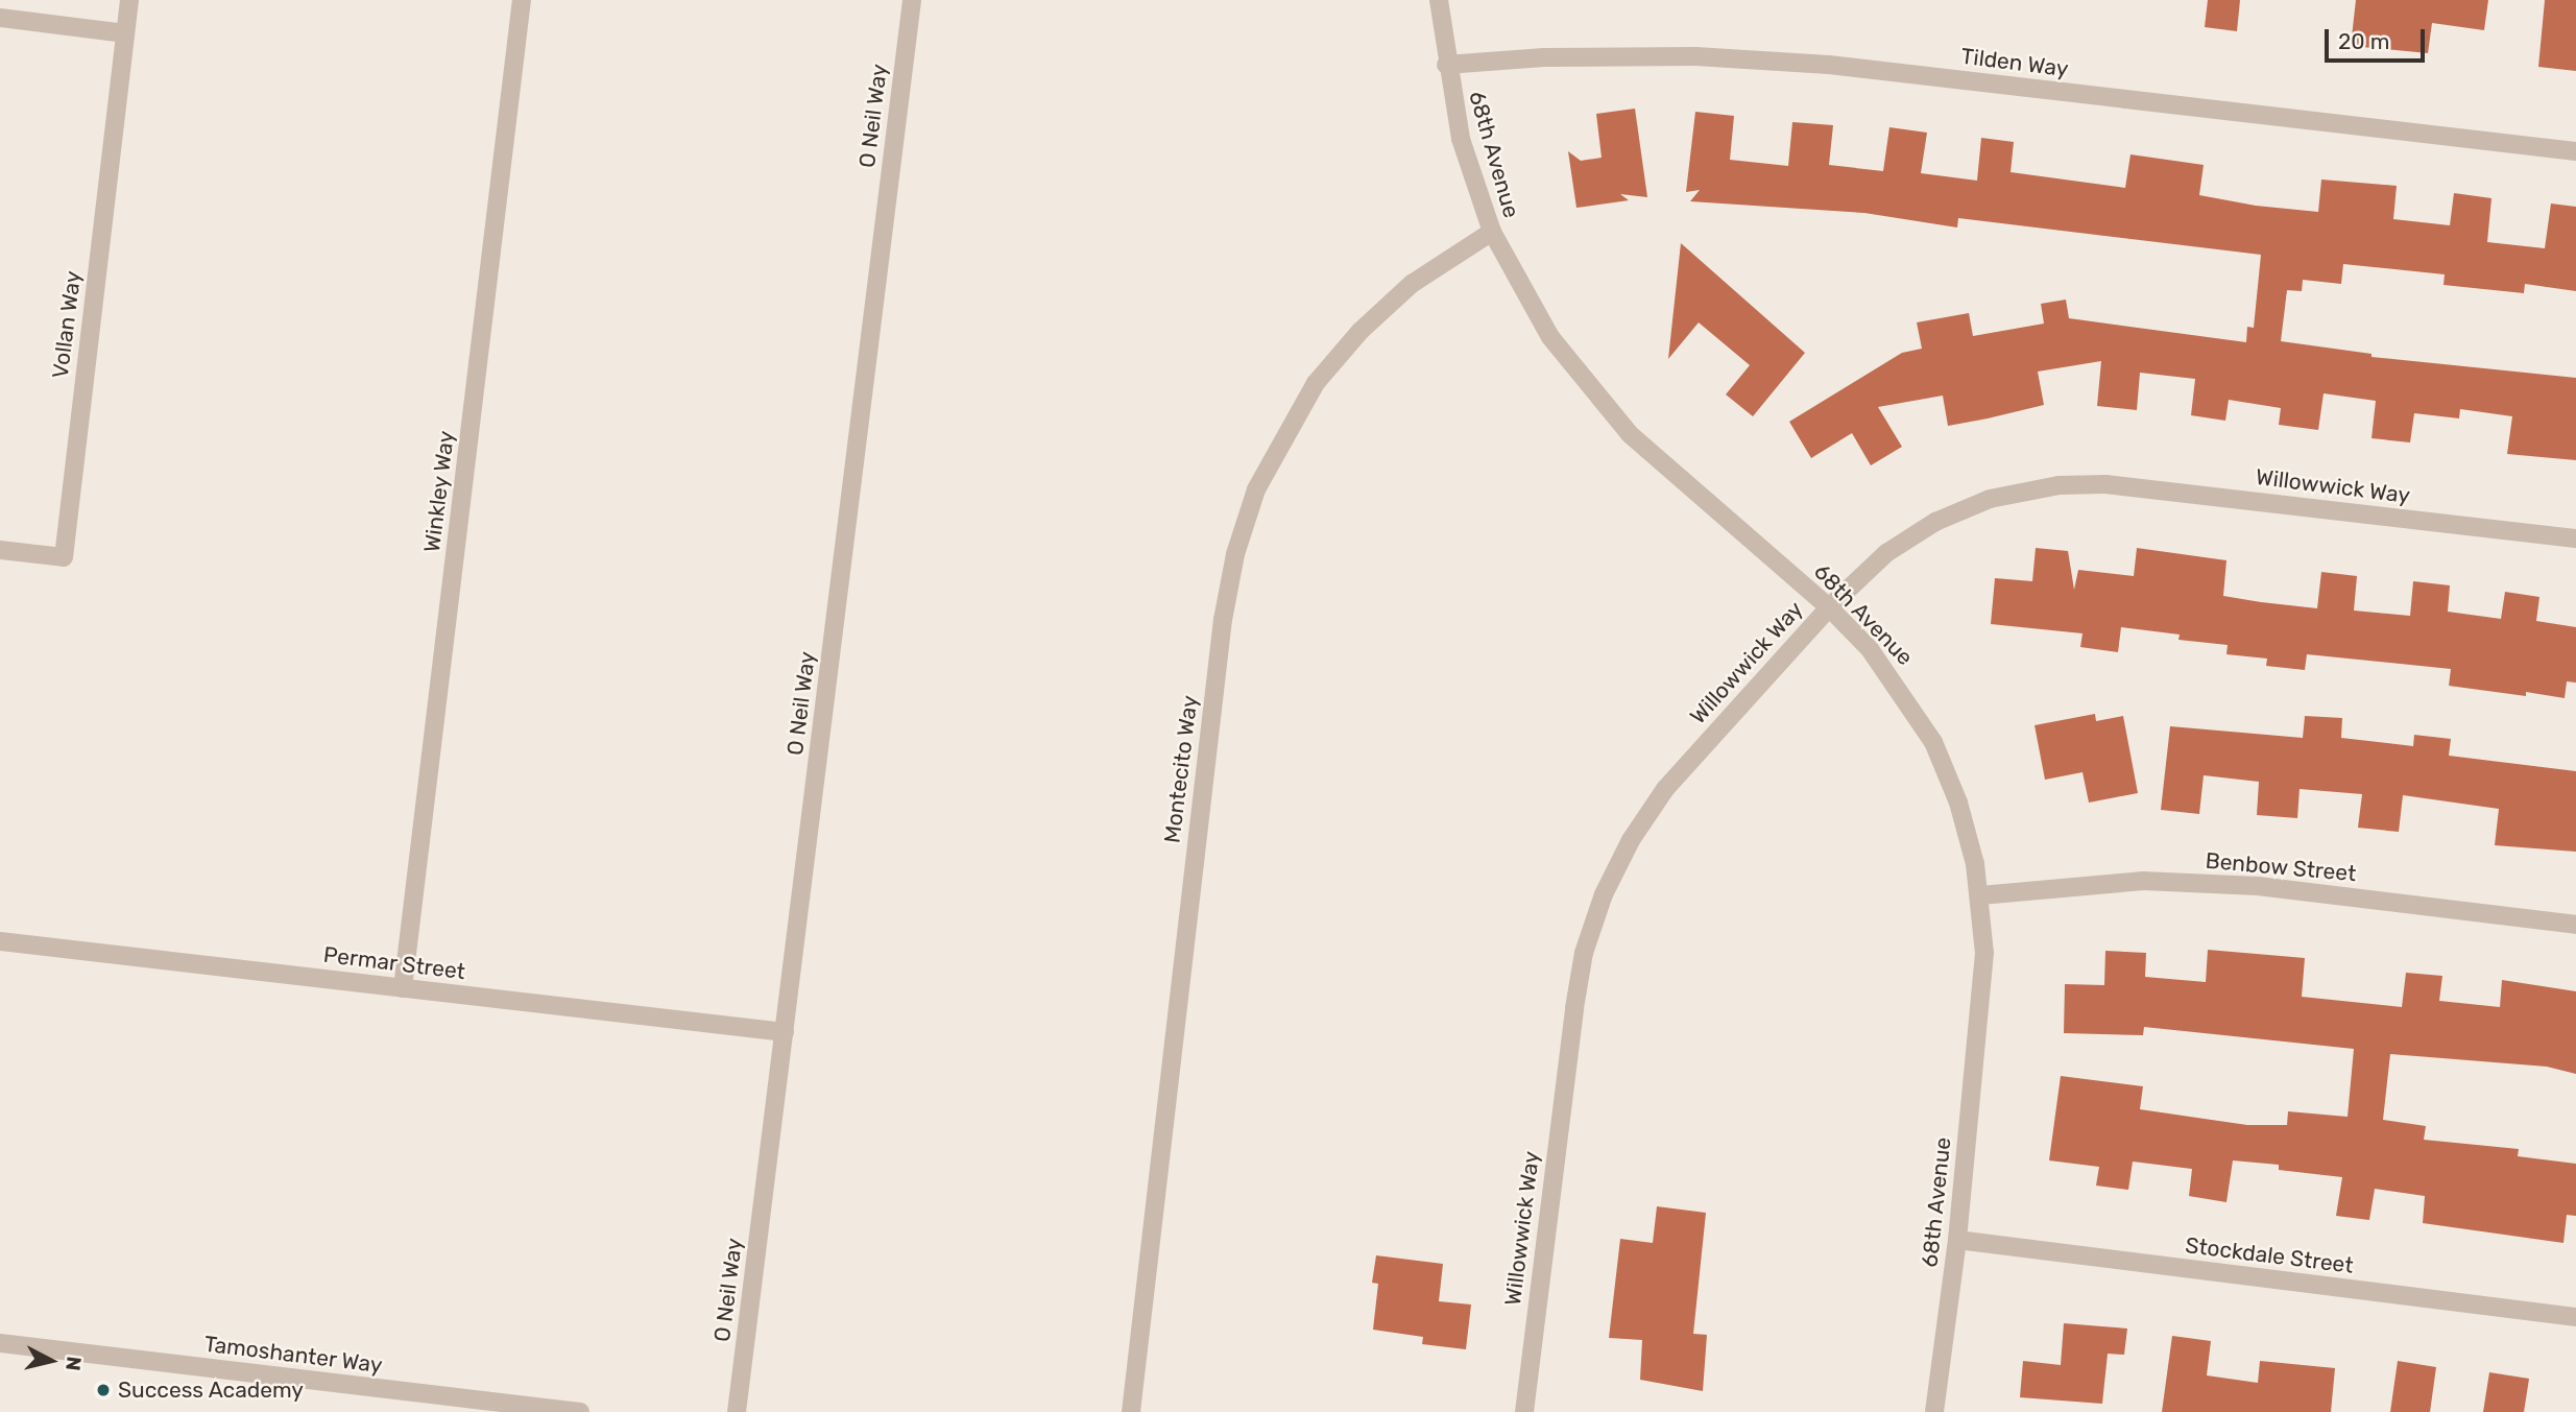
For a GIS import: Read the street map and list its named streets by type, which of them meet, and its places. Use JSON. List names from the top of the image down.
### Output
{
  "streets": {
    "street": [
      "Tilden Way",
      "O Neil Way",
      "68th Avenue",
      "Vollan Way",
      "Willowwick Way",
      "Winkley Way",
      "Montecito Way",
      "Benbow Street",
      "Permar Street",
      "Stockdale Street",
      "Tamoshanter Way"
    ]
  },
  "crossings": [
    ["Tilden Way", "68th Avenue"],
    ["O Neil Way", "Permar Street"],
    ["68th Avenue", "Willowwick Way"],
    ["68th Avenue", "Montecito Way"],
    ["68th Avenue", "Benbow Street"],
    ["68th Avenue", "Stockdale Street"],
    ["Winkley Way", "Permar Street"]
  ],
  "places": ["Success Academy"],
  "scale_bar": "20 m",
  "north": "right"
}
